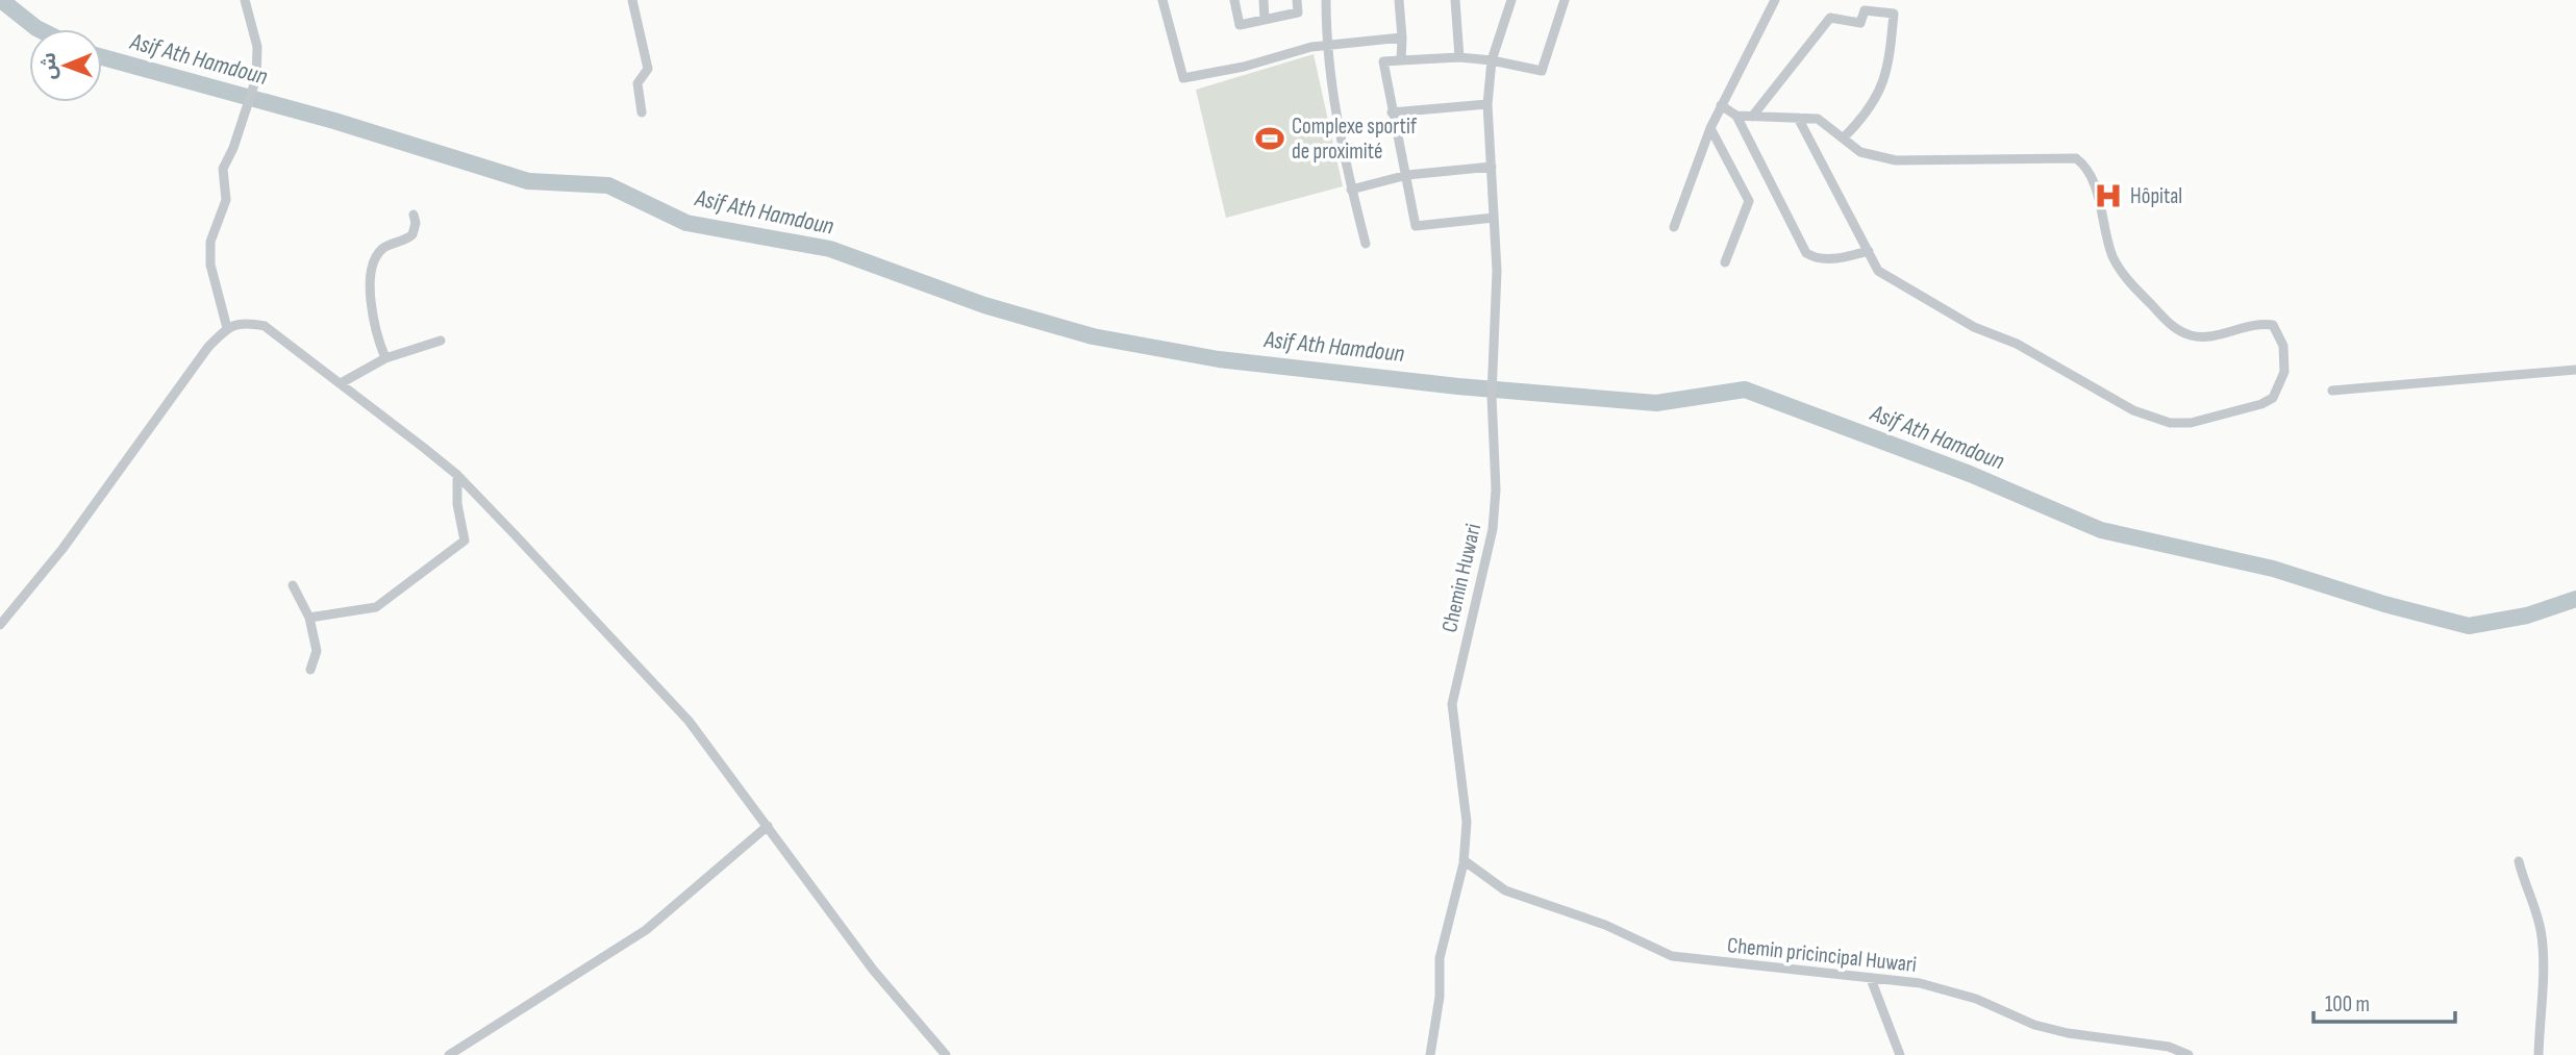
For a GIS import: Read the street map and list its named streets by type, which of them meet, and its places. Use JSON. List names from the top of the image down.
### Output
{
  "streets": {
    "street": ["Chemin Huwari", "Chemin pricincipal Huwari"]
  },
  "crossings": [
    ["Chemin Huwari", "Chemin pricincipal Huwari"]
  ],
  "water": ["Asif Ath Hamdoun"],
  "places": {
    "sports": ["Complexe sportif de proximité"],
    "hospital": ["Hôpital"]
  },
  "scale_bar": "100 m",
  "north": "left"
}
